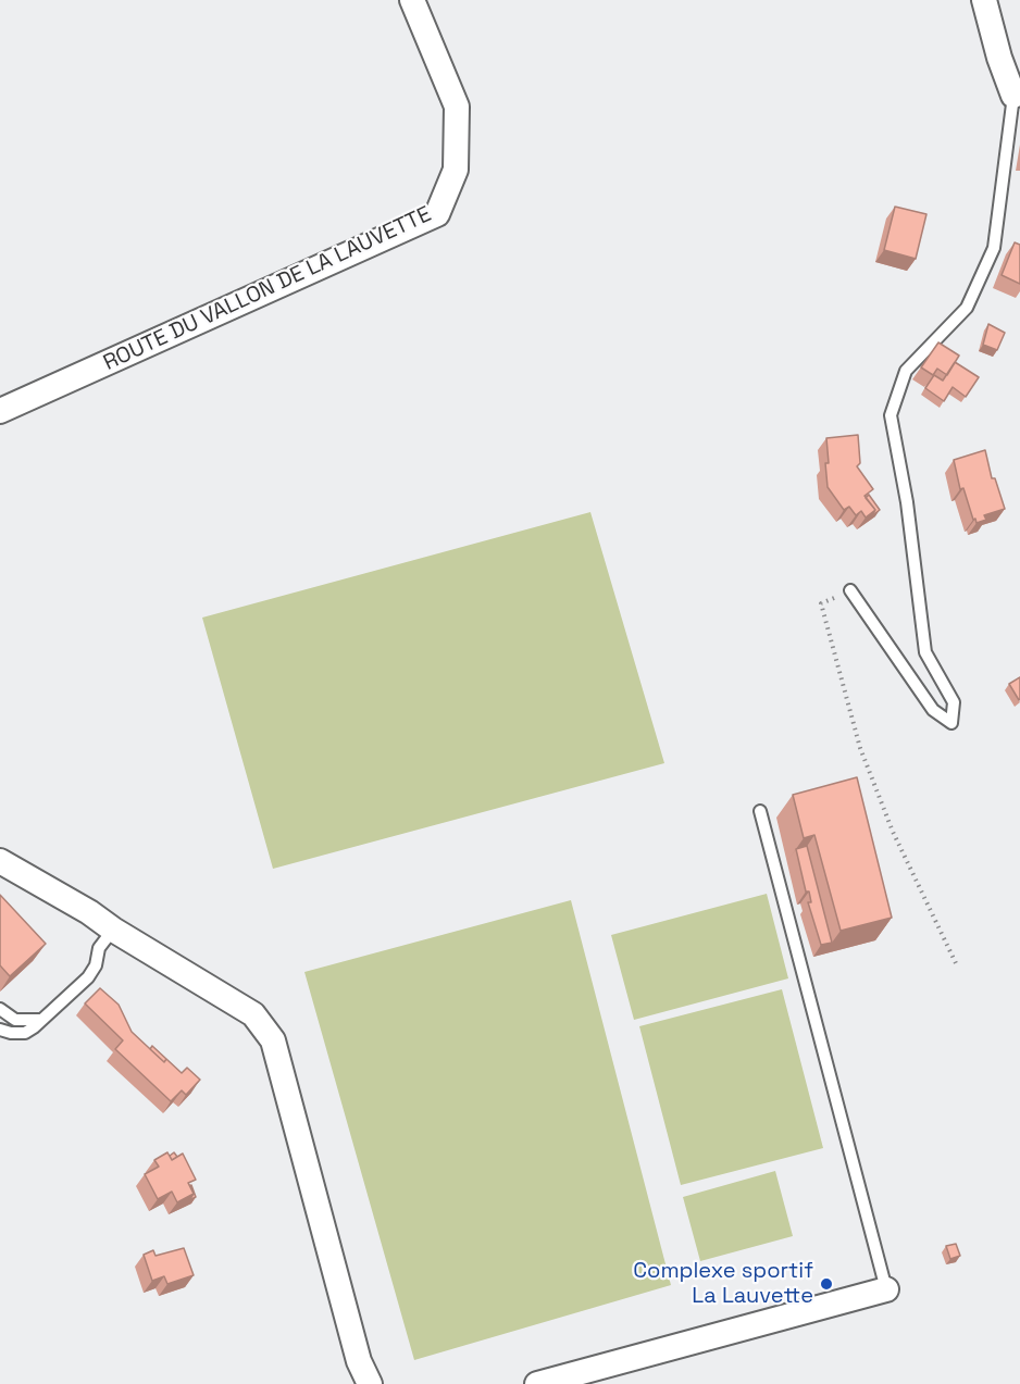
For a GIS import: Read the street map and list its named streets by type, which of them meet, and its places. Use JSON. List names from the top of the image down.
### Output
{
  "streets": {
    "street": ["ROUTE DU VALLON DE LA LAUVETTE"]
  },
  "places": ["Complexe sportif La Lauvette"]
}
